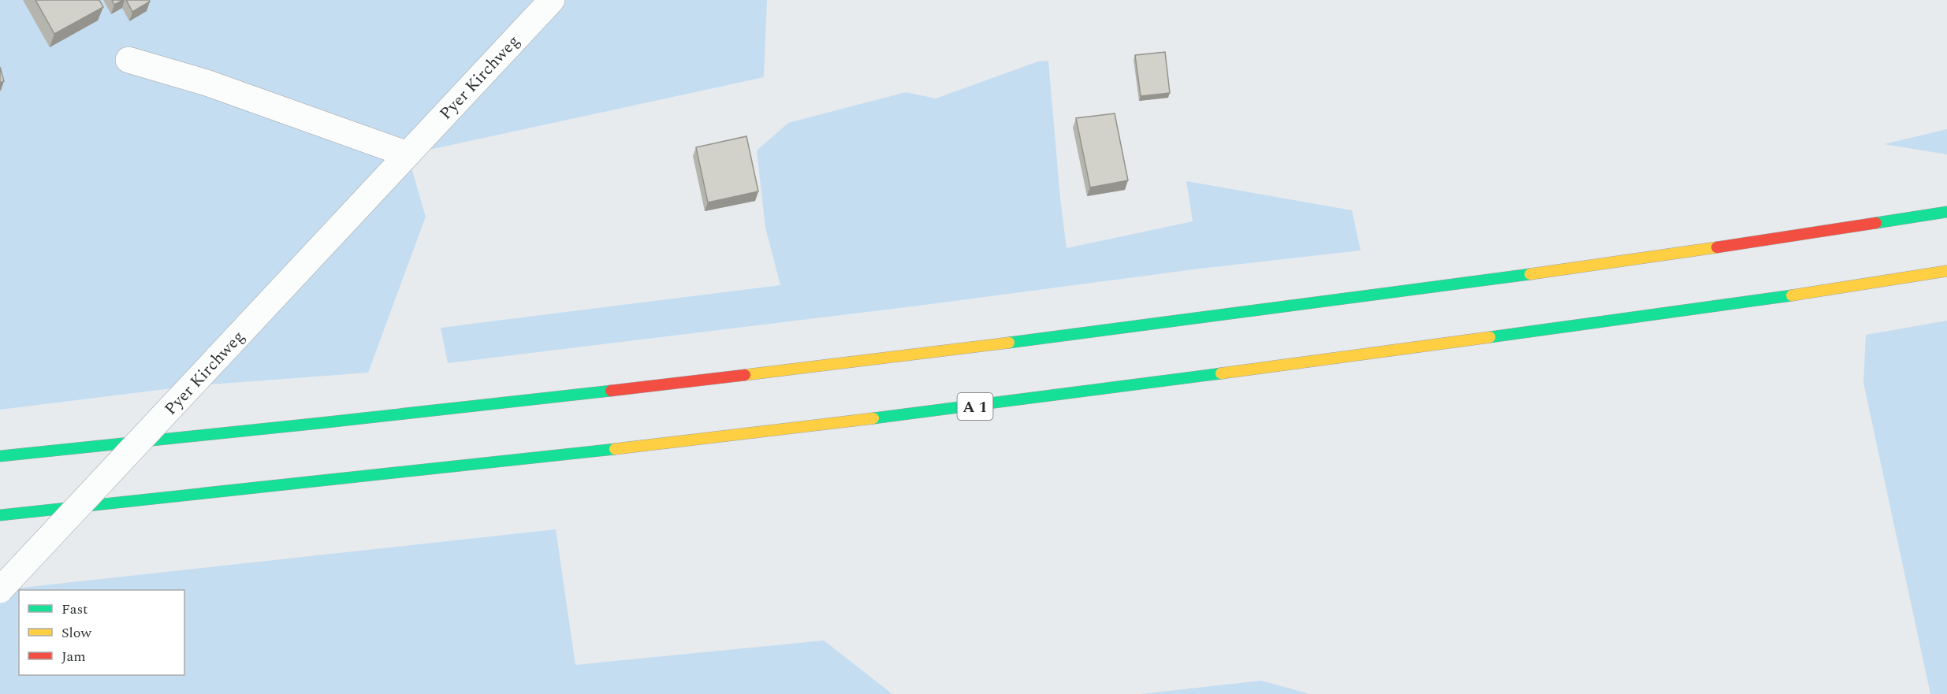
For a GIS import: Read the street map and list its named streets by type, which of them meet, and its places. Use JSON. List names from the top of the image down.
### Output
{
  "streets": {
    "highway": ["A 1"],
    "street": ["Pyer Kirchweg"]
  },
  "legend": ["Fast", "Slow", "Jam"]
}
